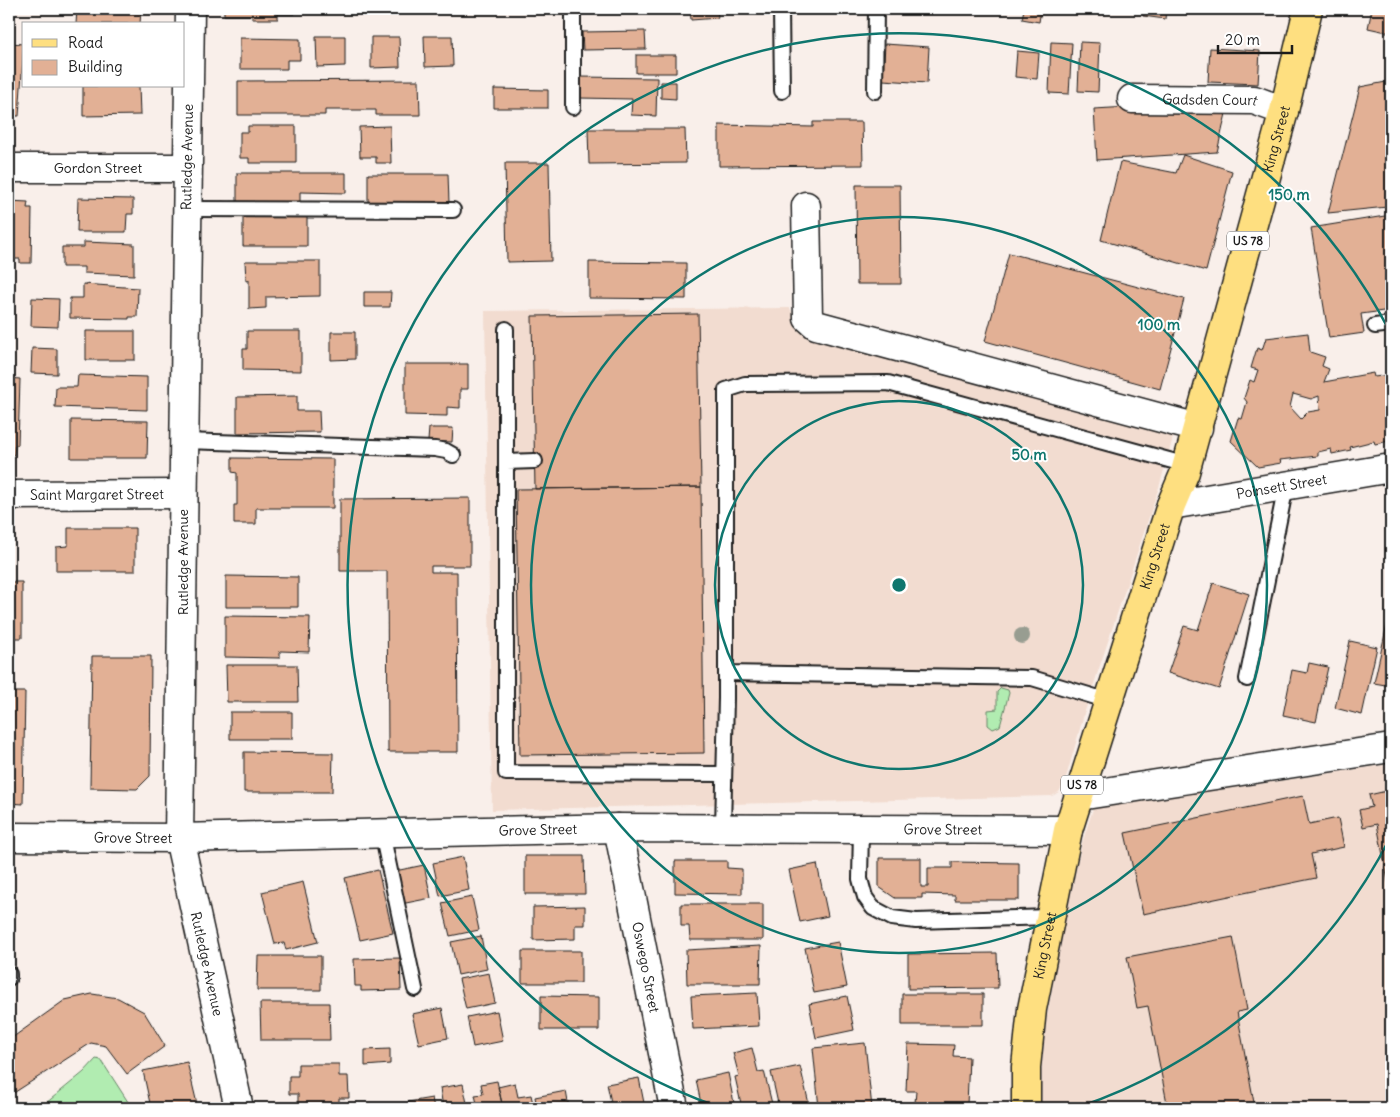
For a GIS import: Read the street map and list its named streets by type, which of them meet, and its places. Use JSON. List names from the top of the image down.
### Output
{
  "streets": {
    "main road": ["King Street", "US 78"],
    "street": [
      "Gadsden Court",
      "Rutledge Avenue",
      "Gordon Street",
      "Poinsett Street",
      "Saint Margaret Street",
      "Grove Street",
      "Oswego Street"
    ]
  },
  "crossings": [
    ["Gadsden Court", "King Street"],
    ["King Street", "Poinsett Street"],
    ["King Street", "Grove Street"],
    ["Rutledge Avenue", "Gordon Street"],
    ["Rutledge Avenue", "Saint Margaret Street"],
    ["Rutledge Avenue", "Grove Street"],
    ["Grove Street", "Oswego Street"]
  ],
  "legend": ["Road", "Building"],
  "scale_bar": "20 m",
  "rings": ["150 m", "100 m", "50 m"]
}
